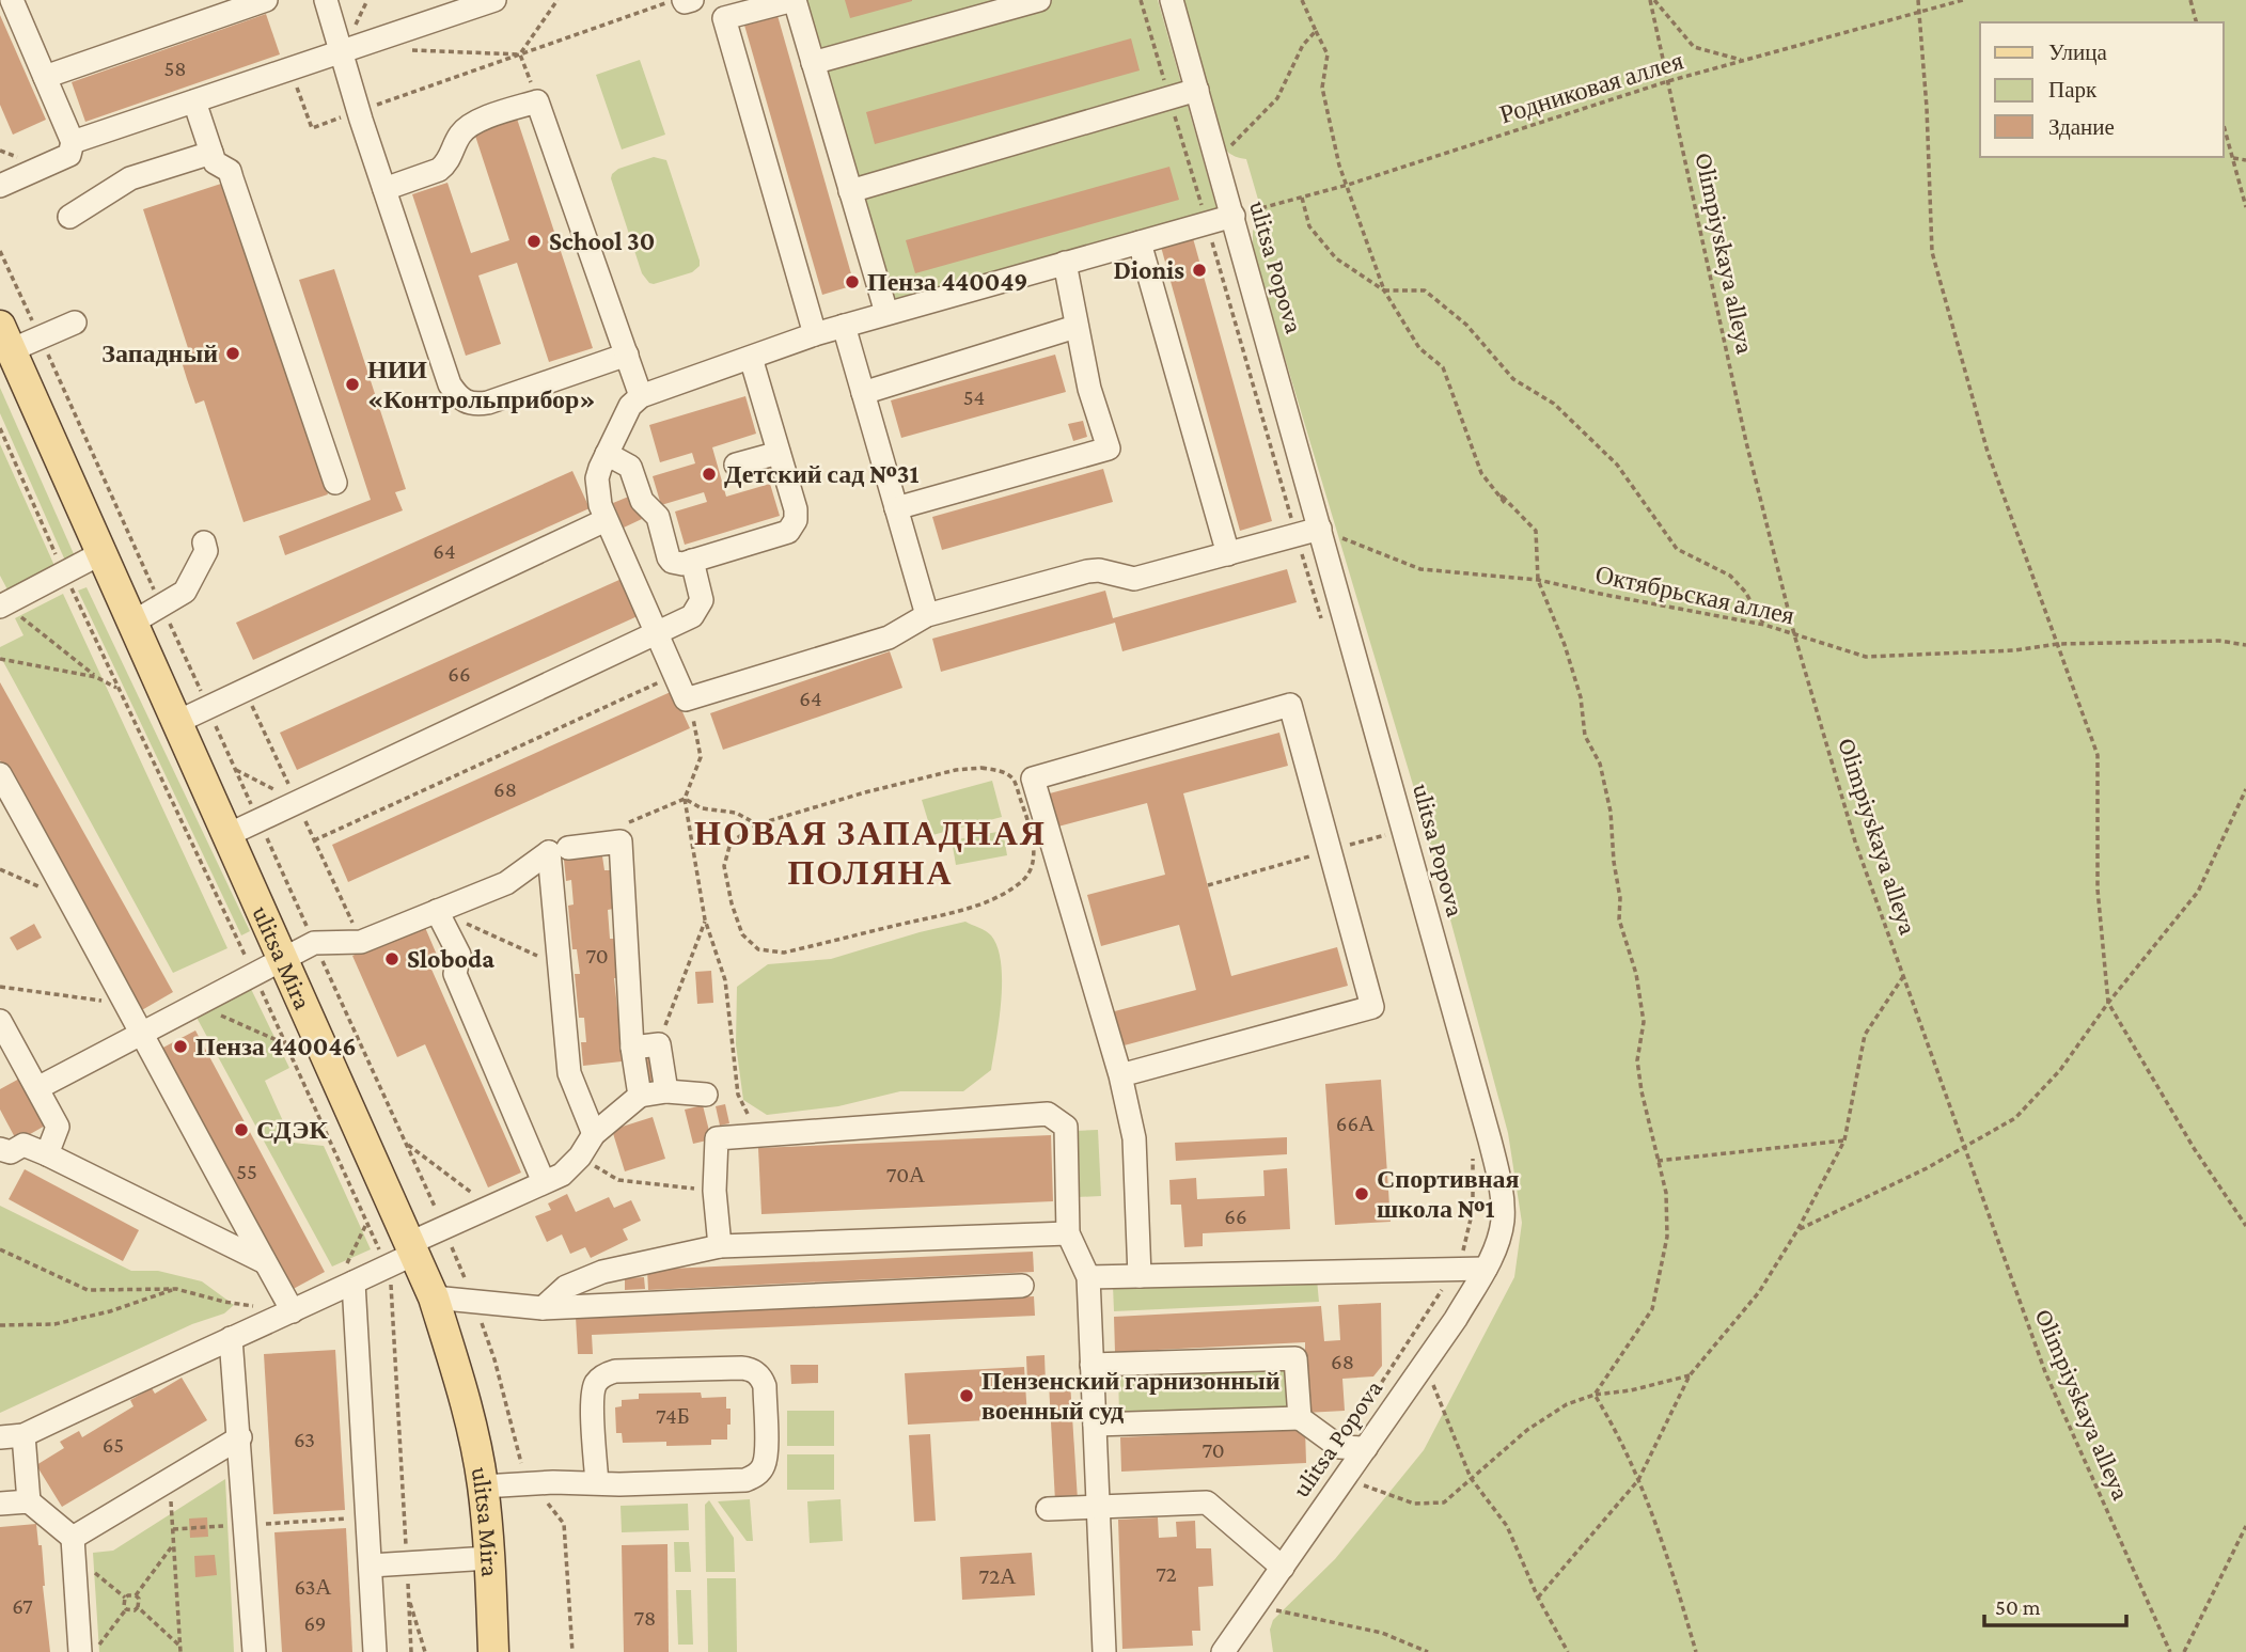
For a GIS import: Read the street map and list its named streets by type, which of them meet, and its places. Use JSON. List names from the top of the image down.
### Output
{
  "streets": {
    "main road": ["ulitsa Mira"],
    "street": ["ulitsa Popova"],
    "path": ["Родниковая аллея", "Olimpiyskaya alleya", "Октябрьская аллея"]
  },
  "crossings": [
    ["Родниковая аллея", "Olimpiyskaya alleya"],
    ["Родниковая аллея", "ulitsa Popova"],
    ["Olimpiyskaya alleya", "Октябрьская аллея"],
    ["ulitsa Popova", "Октябрьская аллея"]
  ],
  "districts": ["НОВАЯ ЗАПАДНАЯ ПОЛЯНА"],
  "places": [
    "School 30",
    "Dionis",
    "Пенза 440049",
    "Западный",
    "НИИ «Контрольприбор»",
    "Детский сад №31",
    "Sloboda",
    "Пенза 440046",
    "СДЭК",
    "Спортивная школа №1",
    "Пензенский гарнизонный военный суд"
  ],
  "house_numbers": [
    "58",
    "54",
    "64",
    "66",
    "64",
    "68",
    "70",
    "66А",
    "55",
    "70А",
    "66",
    "68",
    "74Б",
    "63",
    "65",
    "70",
    "72",
    "72А",
    "63А",
    "67",
    "78",
    "69"
  ],
  "legend": ["Улица", "Парк", "Здание"],
  "scale_bar": "50 m"
}
